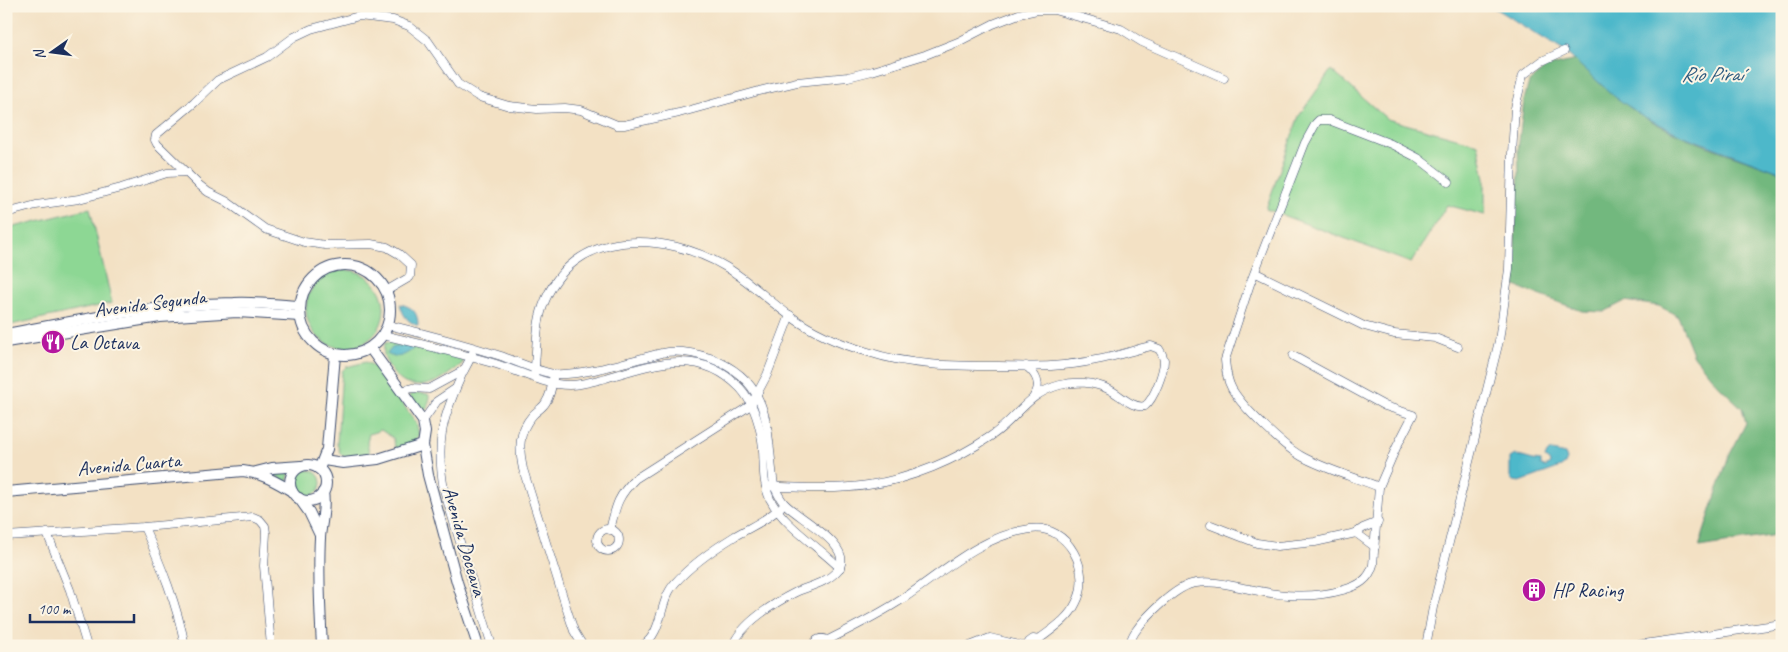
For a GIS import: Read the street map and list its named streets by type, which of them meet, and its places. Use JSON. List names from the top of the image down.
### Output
{
  "streets": {
    "main road": ["Avenida Segunda", "Avenida Cuarta", "Avenida Doceava"]
  },
  "water": ["Río Piraí"],
  "places": {
    "restaurant": ["La Octava"],
    "building": ["HP Racing"]
  },
  "scale_bar": "100 m",
  "north": "left"
}
